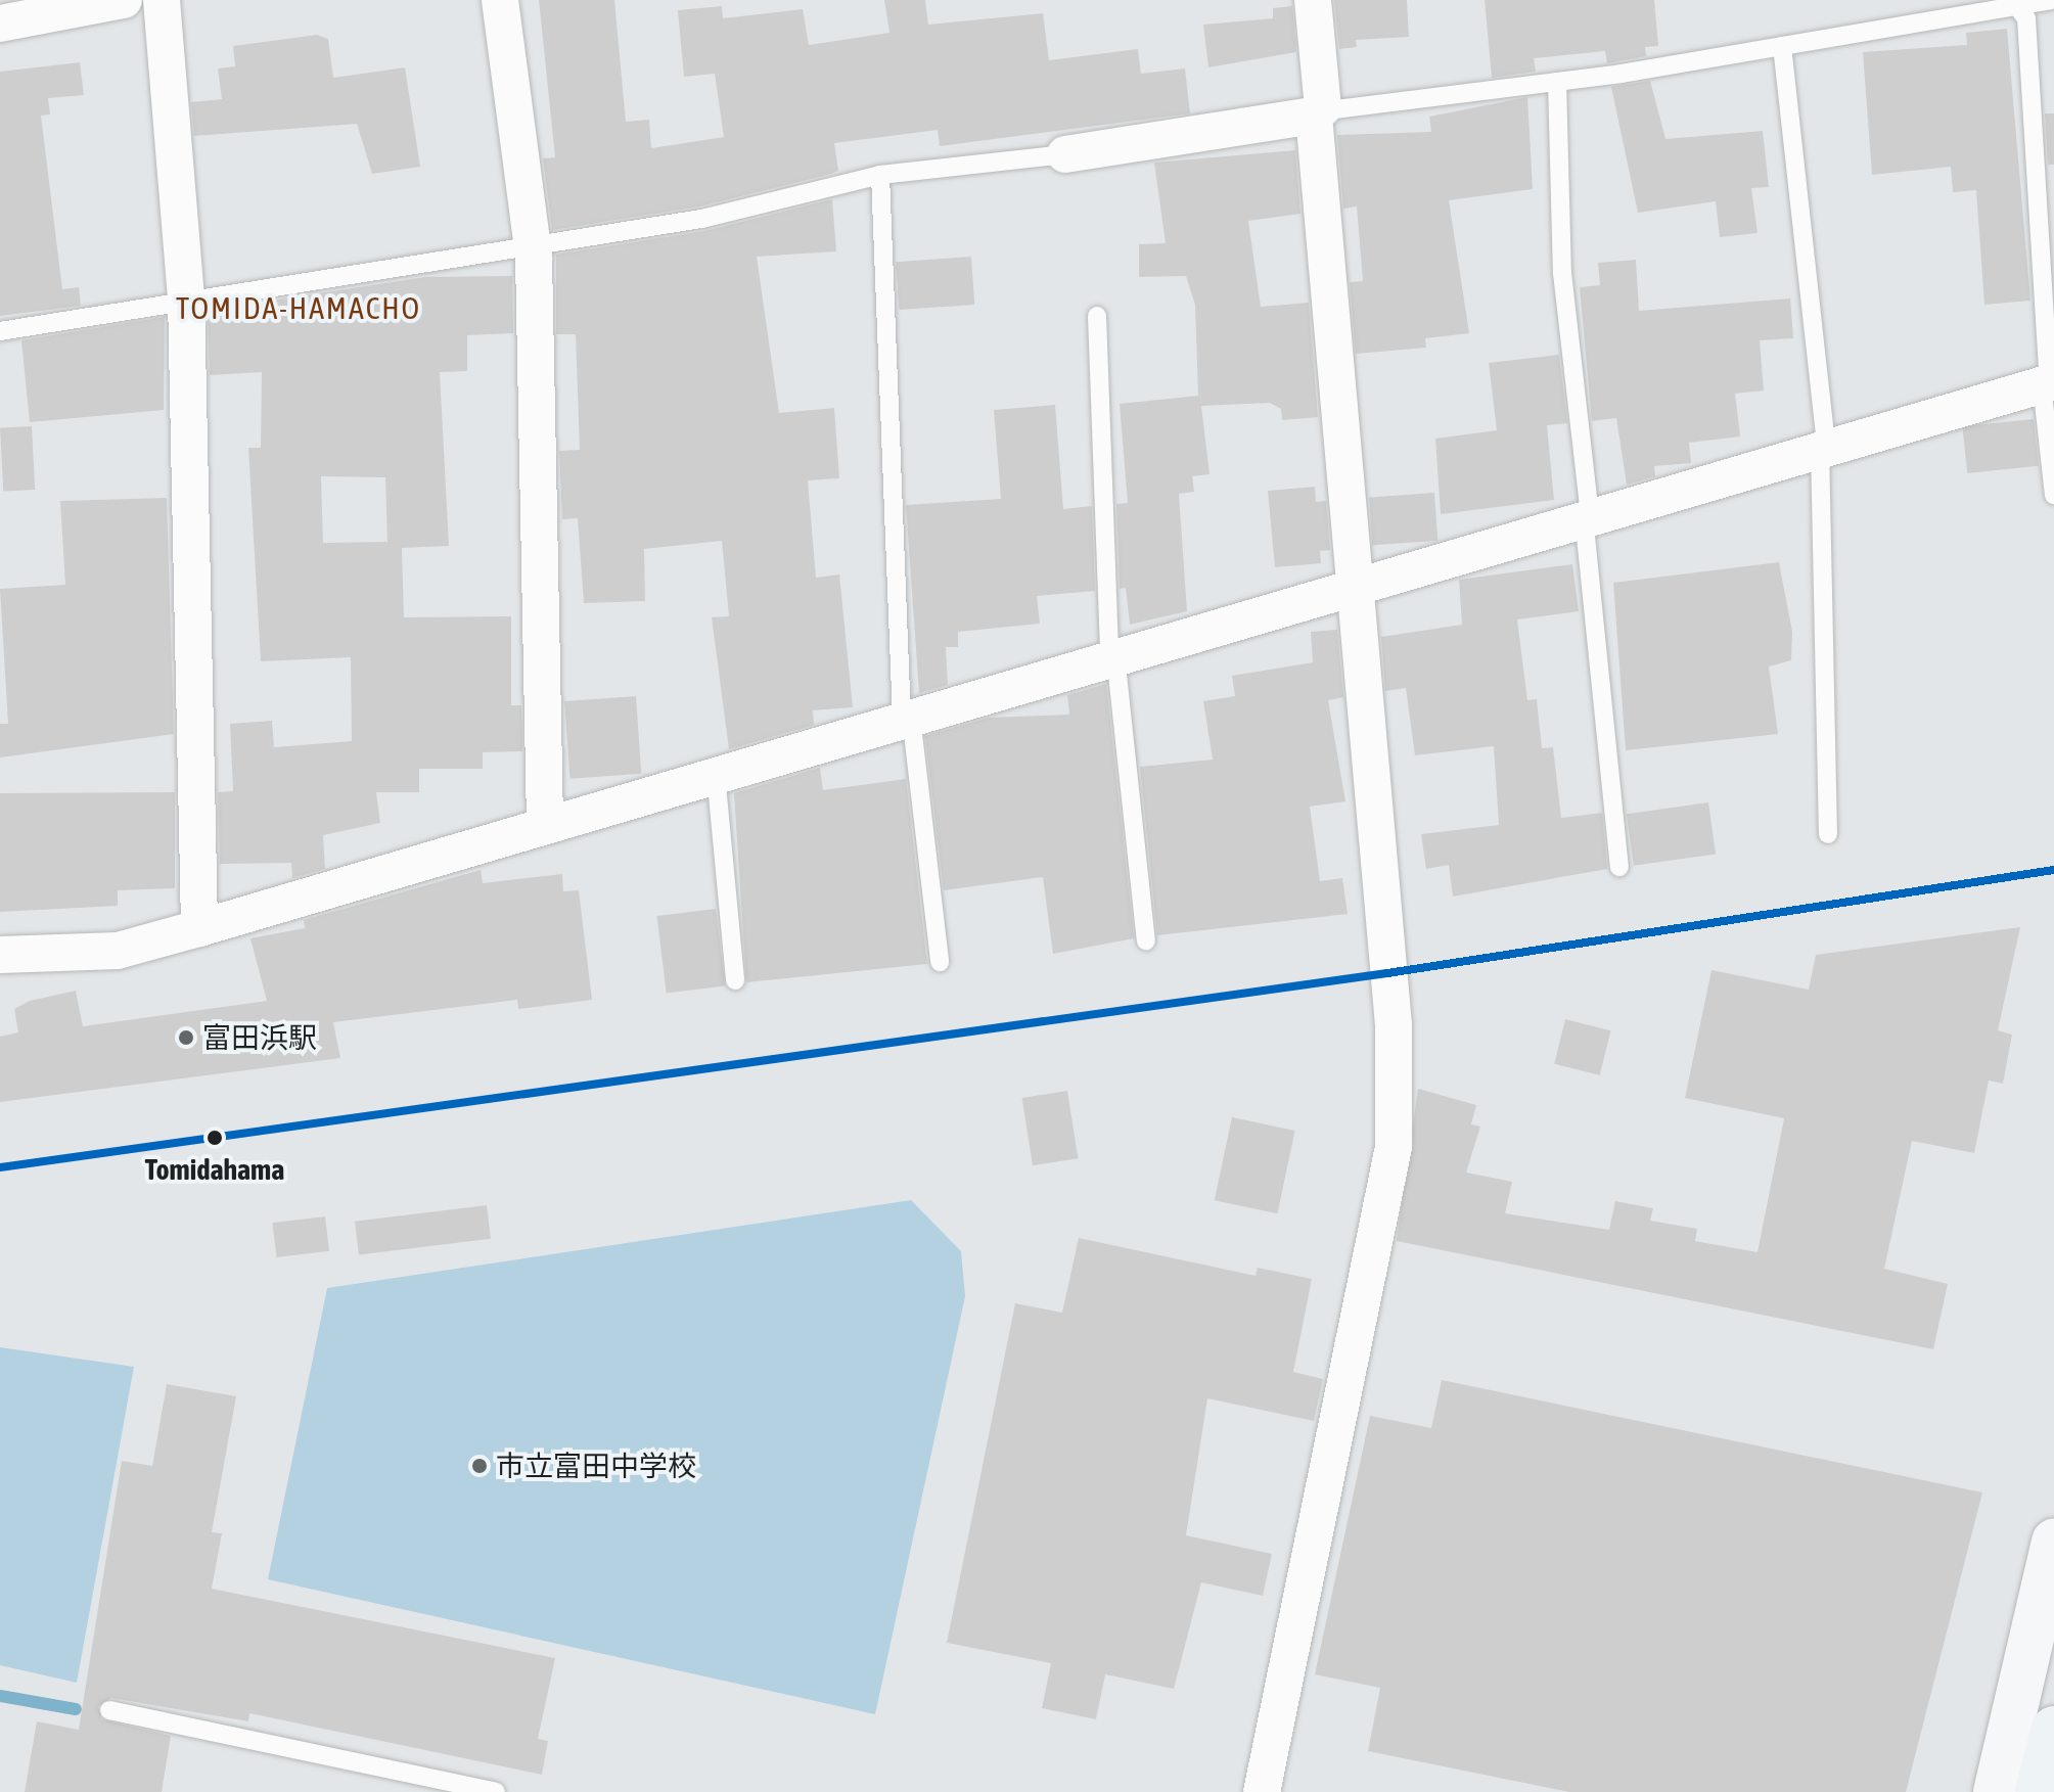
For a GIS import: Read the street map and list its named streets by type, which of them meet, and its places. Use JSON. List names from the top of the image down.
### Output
{
  "districts": ["TOMIDA-HAMACHO"],
  "places": ["富田浜駅", "Tomidahama", "市立富田中学校"]
}
